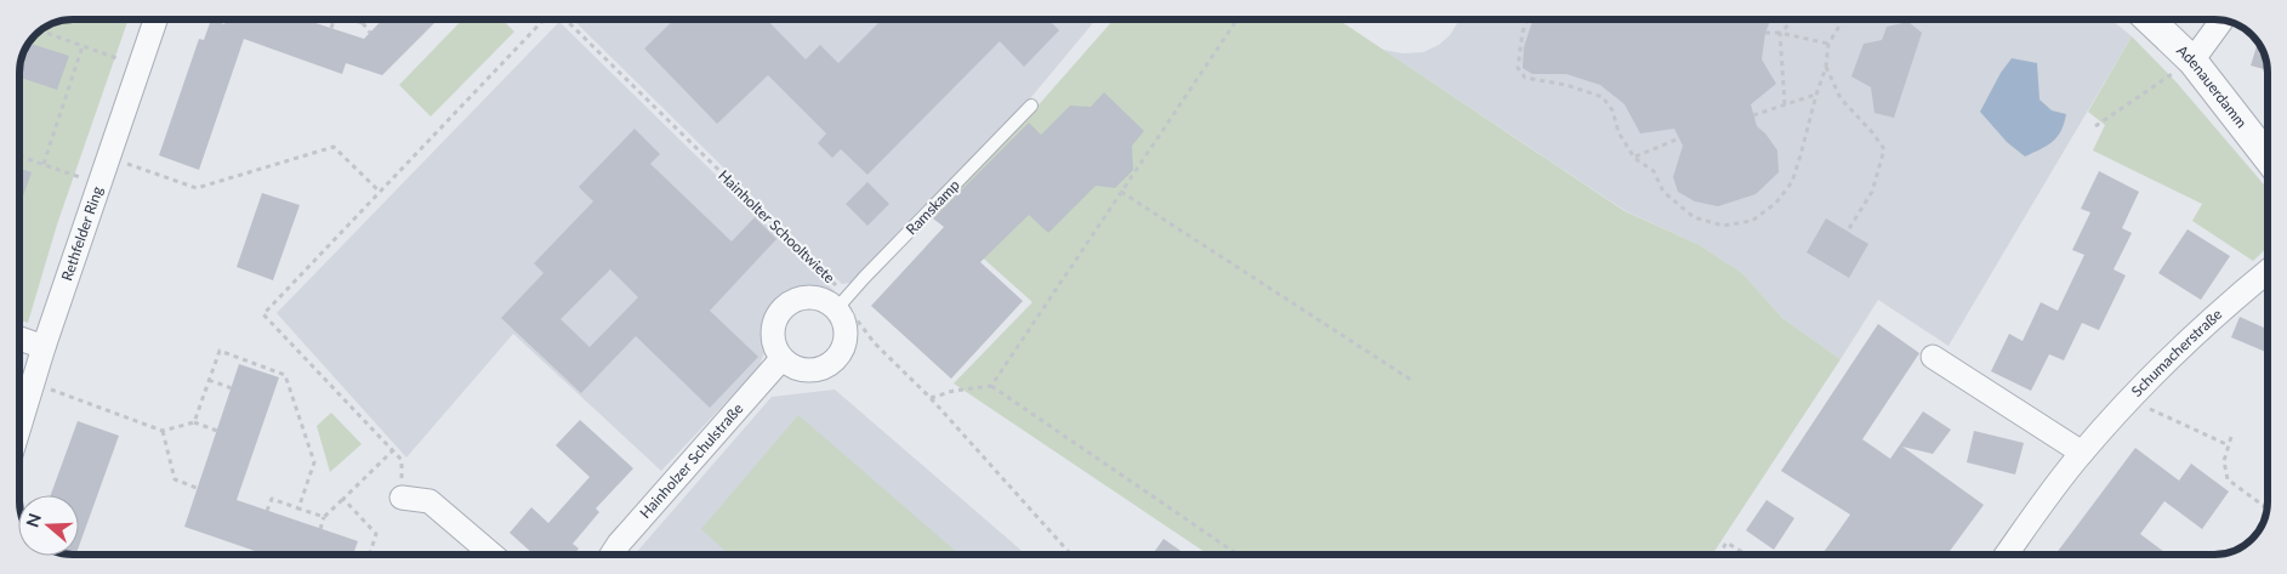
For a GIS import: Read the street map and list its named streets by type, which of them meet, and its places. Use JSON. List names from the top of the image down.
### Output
{
  "streets": {
    "street": [
      "Adenauerdamm",
      "Rethfelder Ring",
      "Schumacherstraße",
      "Hainholzer Schulstraße"
    ],
    "lane": ["Ramskamp"],
    "path": ["Hainholter Schooltwiete"]
  },
  "crossings": [
    ["Ramskamp", "Hainholter Schooltwiete"],
    ["Ramskamp", "Hainholzer Schulstraße"],
    ["Hainholter Schooltwiete", "Hainholzer Schulstraße"]
  ],
  "north": "left"
}
